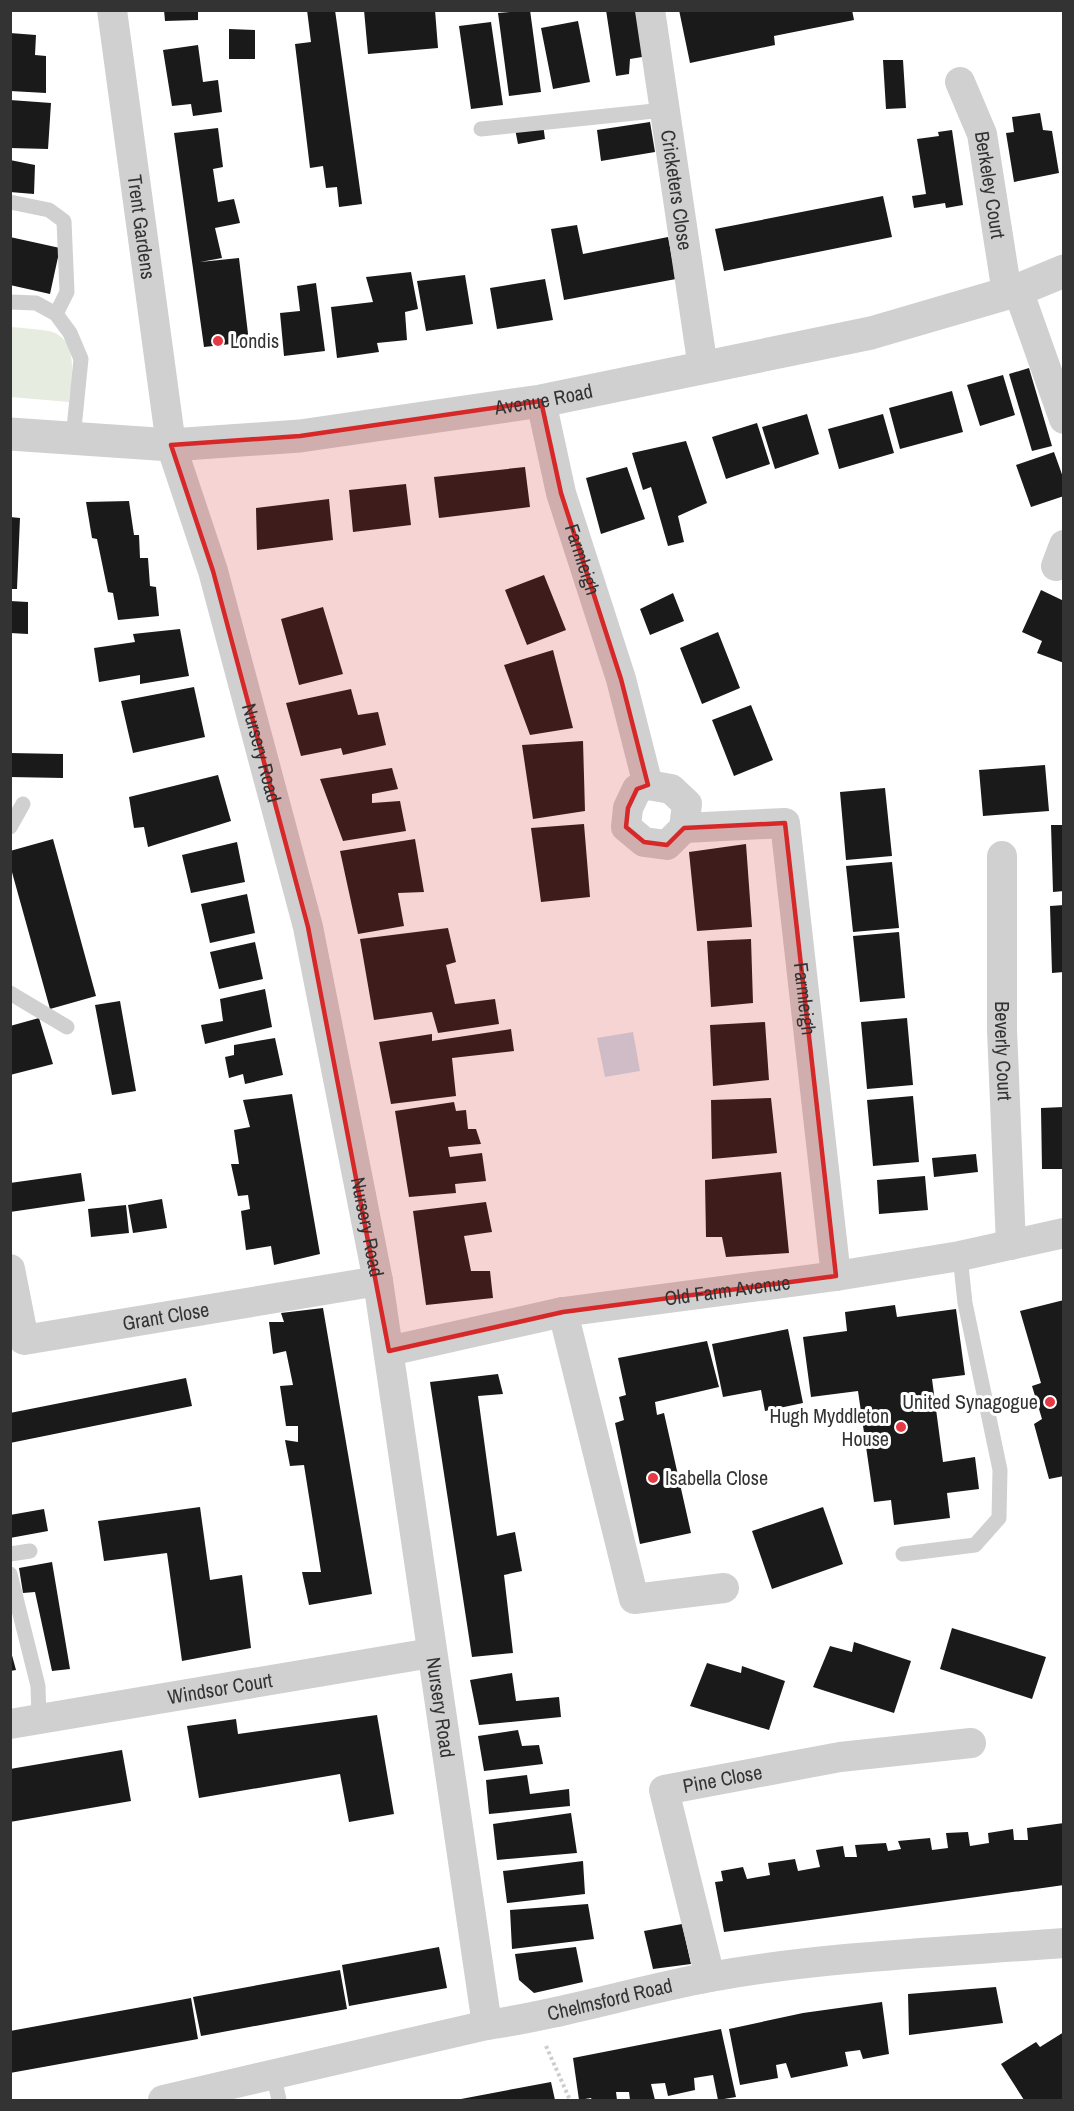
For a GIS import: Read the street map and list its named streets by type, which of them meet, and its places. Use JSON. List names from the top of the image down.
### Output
{
  "streets": {
    "street": [
      "Berkeley Court",
      "Cricketers Close",
      "Trent Gardens",
      "Avenue Road",
      "Farmleigh",
      "Nursery Road",
      "Beverly Court",
      "Old Farm Avenue",
      "Grant Close",
      "Windsor Court",
      "Pine Close",
      "Chelmsford Road"
    ]
  },
  "crossings": [
    ["Berkeley Court", "Avenue Road"],
    ["Cricketers Close", "Avenue Road"],
    ["Trent Gardens", "Avenue Road"],
    ["Trent Gardens", "Nursery Road"],
    ["Avenue Road", "Farmleigh"],
    ["Avenue Road", "Nursery Road"],
    ["Farmleigh", "Old Farm Avenue"],
    ["Nursery Road", "Old Farm Avenue"],
    ["Nursery Road", "Grant Close"],
    ["Nursery Road", "Windsor Court"],
    ["Nursery Road", "Chelmsford Road"],
    ["Beverly Court", "Old Farm Avenue"],
    ["Pine Close", "Chelmsford Road"]
  ],
  "places": [
    "Londis",
    "United Synagogue",
    "Hugh Myddleton House",
    "Isabella Close"
  ]
}
